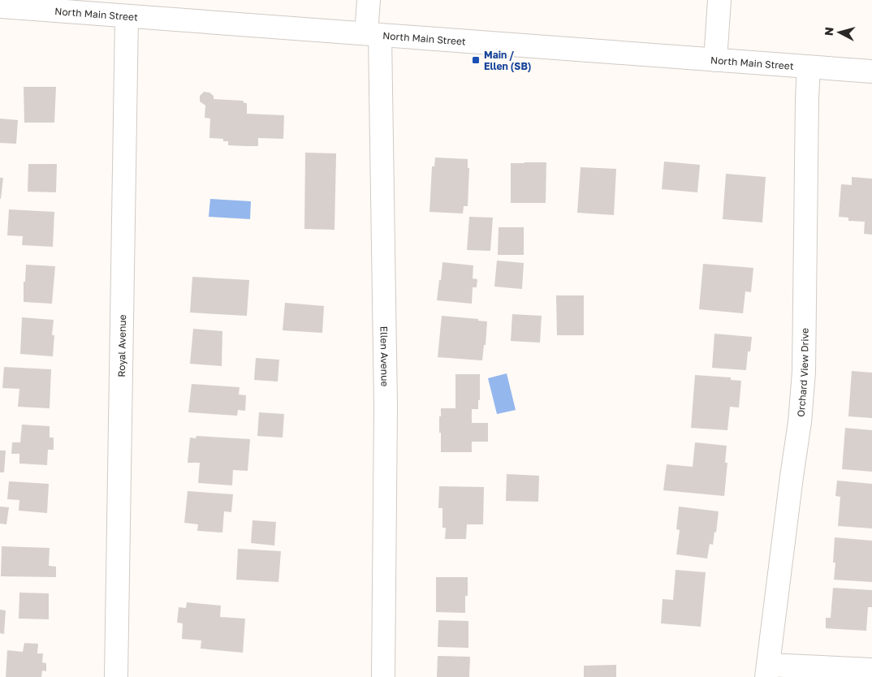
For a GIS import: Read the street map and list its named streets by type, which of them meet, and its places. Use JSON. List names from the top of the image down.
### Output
{
  "streets": {
    "street": [
      "North Main Street",
      "Royal Avenue",
      "Ellen Avenue",
      "Orchard View Drive"
    ]
  },
  "crossings": [
    ["North Main Street", "Royal Avenue"],
    ["North Main Street", "Ellen Avenue"],
    ["North Main Street", "Orchard View Drive"]
  ],
  "places": {
    "transit": ["Main / Ellen (SB)"]
  },
  "north": "left"
}
